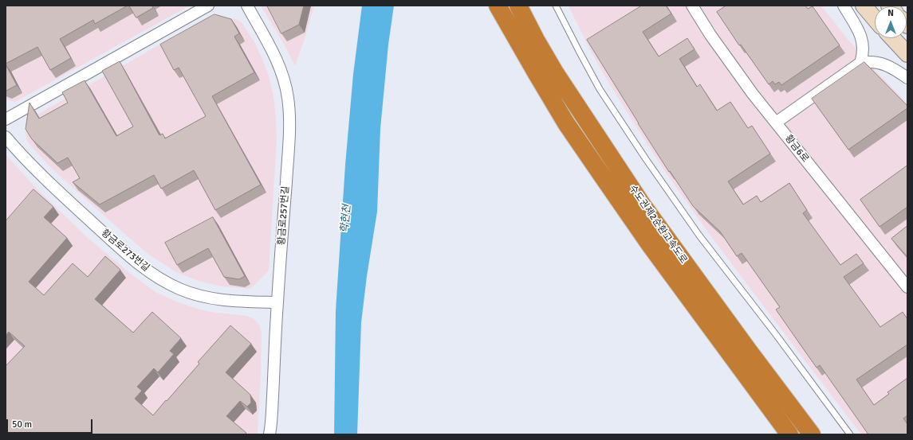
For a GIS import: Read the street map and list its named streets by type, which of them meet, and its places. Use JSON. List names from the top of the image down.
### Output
{
  "streets": {
    "highway": ["수도권제2순환고속도로"],
    "street": ["황금6로", "황금로257번길", "황금로273번길"]
  },
  "crossings": [
    ["황금로257번길", "황금로273번길"]
  ],
  "water": ["학현천"],
  "scale_bar": "50 m",
  "north": "top"
}
